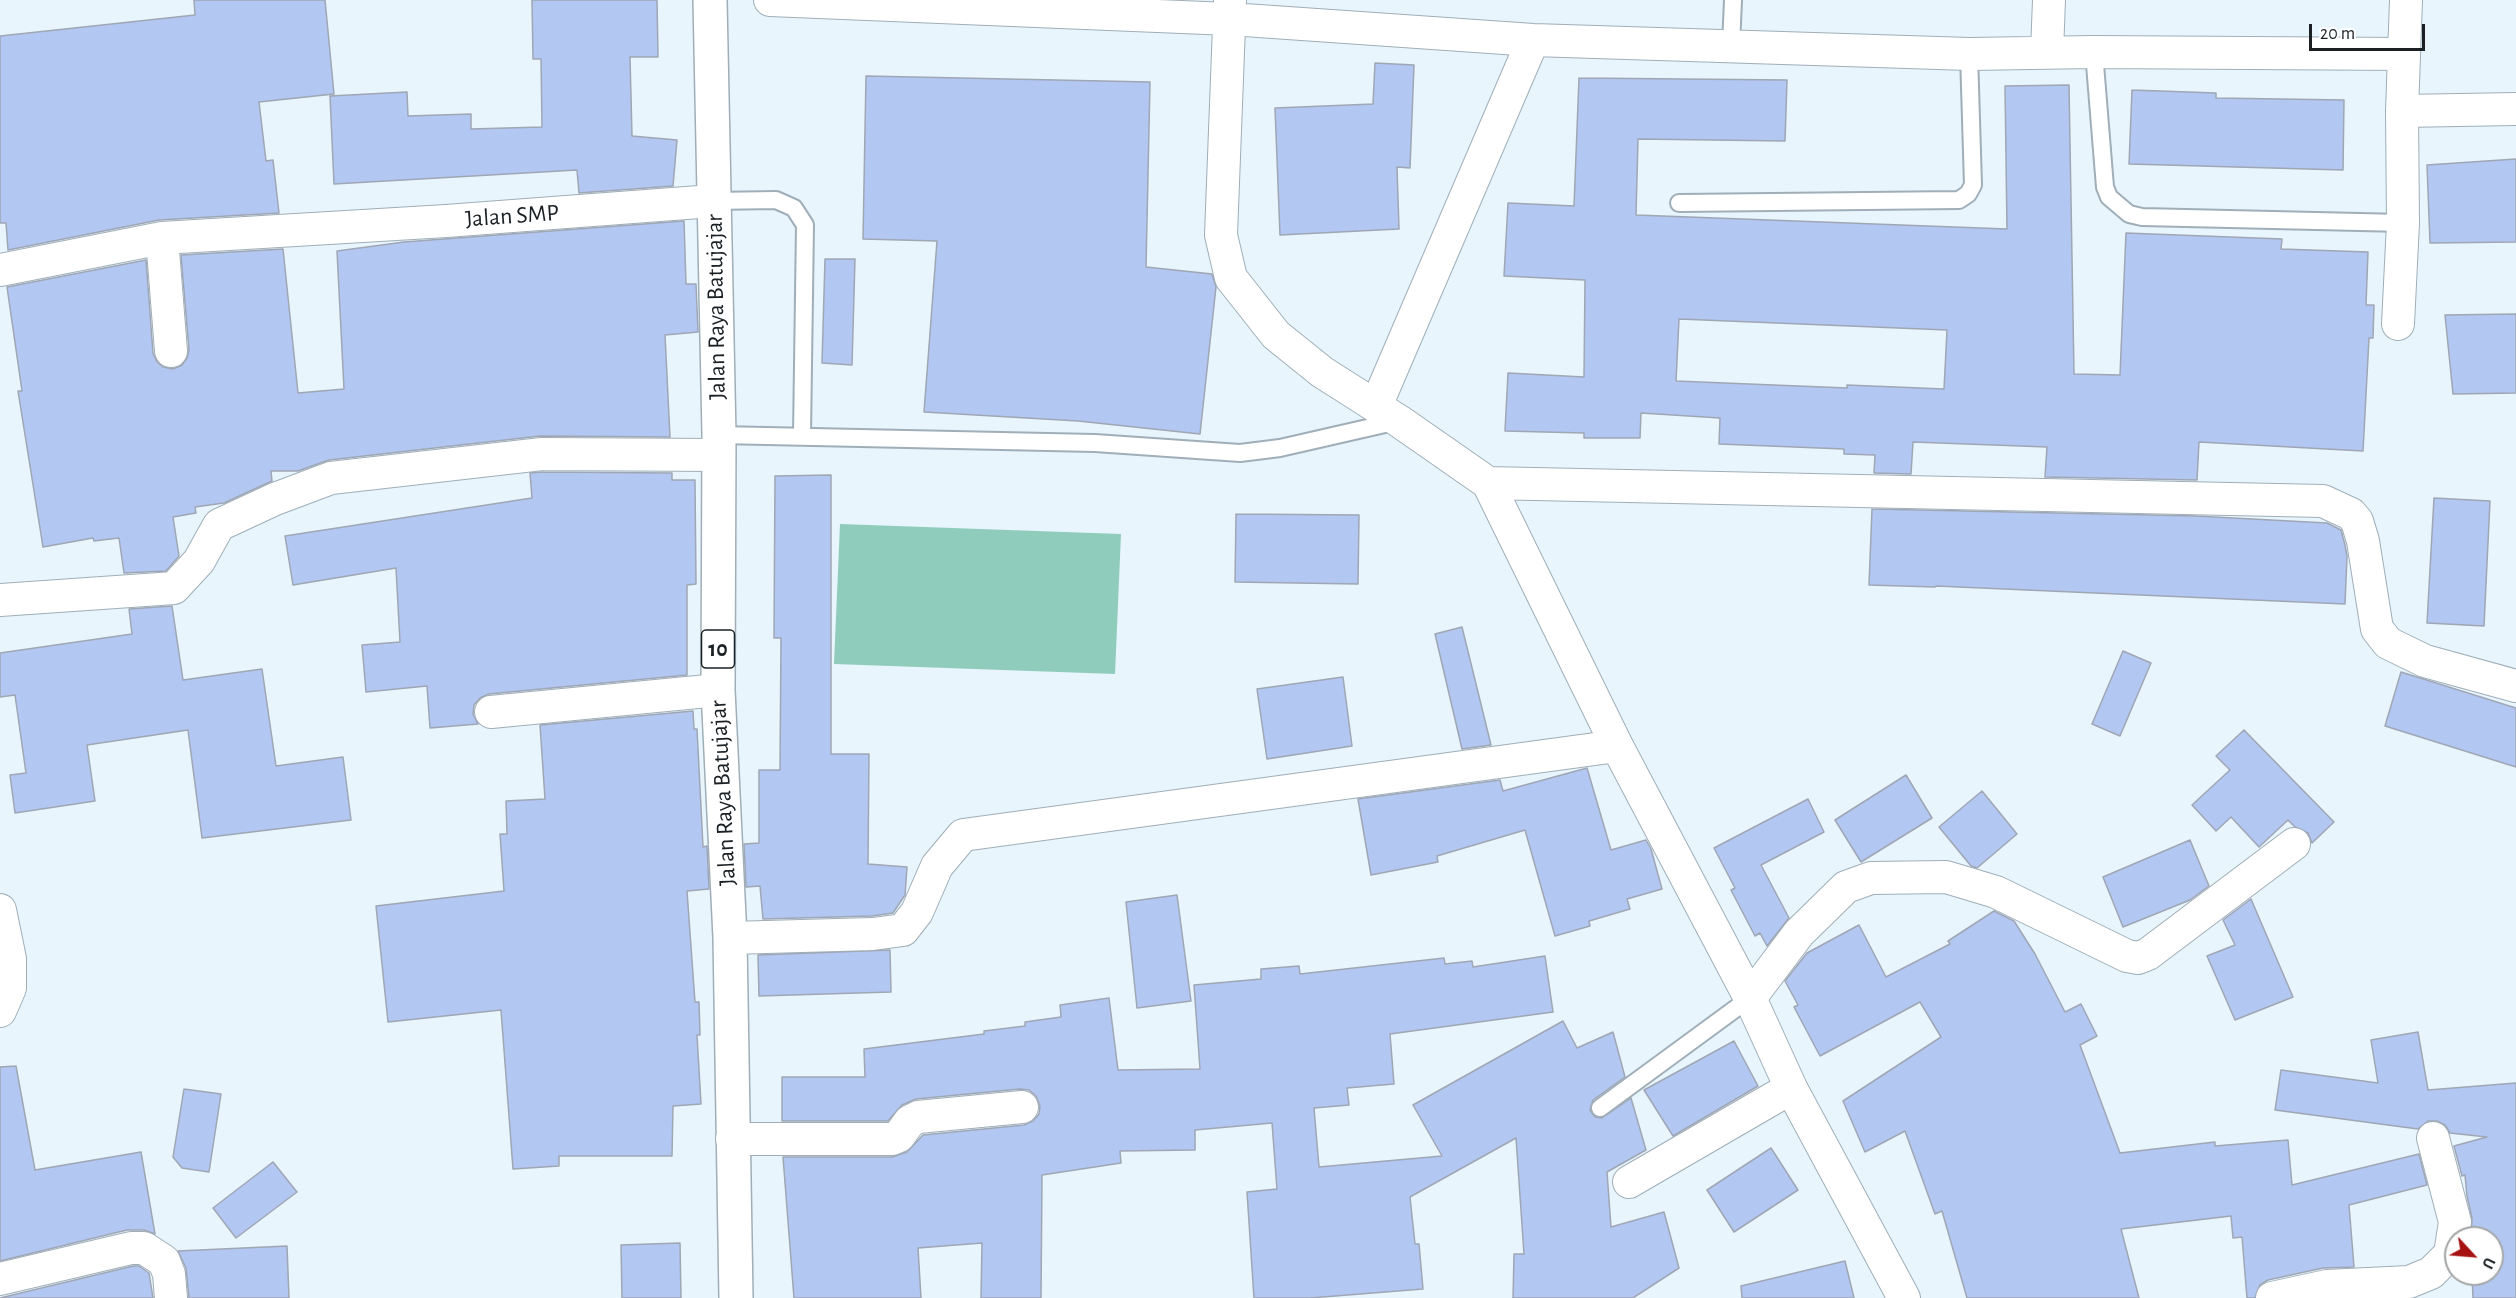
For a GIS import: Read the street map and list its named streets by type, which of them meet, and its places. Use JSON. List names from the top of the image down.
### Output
{
  "streets": {
    "highway": ["Jalan Raya Batujajar", "10"],
    "street": ["Jalan SMP"]
  },
  "crossings": [
    ["Jalan SMP", "Jalan Raya Batujajar"]
  ],
  "scale_bar": "20 m",
  "north": "bottom right"
}
